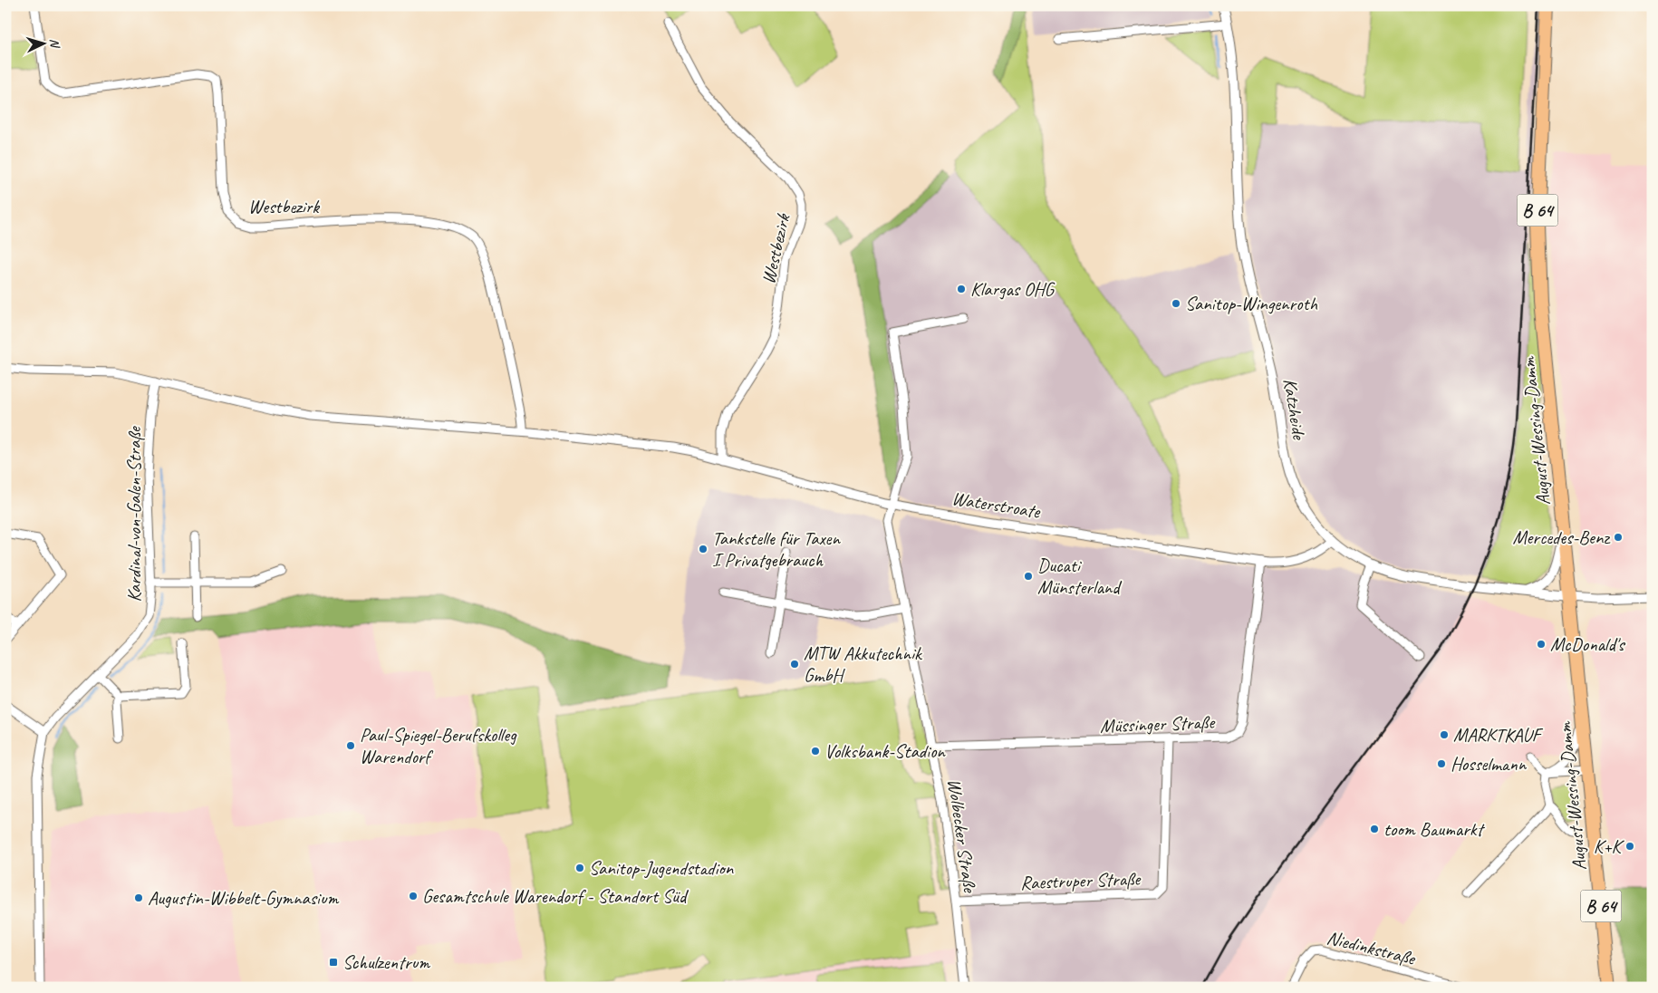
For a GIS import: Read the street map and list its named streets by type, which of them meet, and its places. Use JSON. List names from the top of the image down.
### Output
{
  "streets": {
    "main road": ["B 64", "August-Wessing-Damm"],
    "street": [
      "Westbezirk",
      "Katzheide",
      "Waterstroate",
      "Kardinal-von-Galen-Straße",
      "Müssinger Straße",
      "Wolbecker Straße",
      "Raestruper Straße",
      "Niedinkstraße"
    ]
  },
  "crossings": [
    ["Katzheide", "August-Wessing-Damm"],
    ["Katzheide", "Waterstroate"],
    ["Waterstroate", "Müssinger Straße"],
    ["Waterstroate", "Wolbecker Straße"],
    ["Müssinger Straße", "Wolbecker Straße"],
    ["Müssinger Straße", "Raestruper Straße"],
    ["Wolbecker Straße", "Raestruper Straße"]
  ],
  "places": {
    "other": [
      "Klargas OHG",
      "Sanitop-Wingenroth",
      "Mercedes-Benz",
      "Tankstelle für Taxen I Privatgebrauch",
      "Ducati Münsterland",
      "McDonald's",
      "MTW Akkutechnik GmbH",
      "MARKTKAUF",
      "Paul-Spiegel-Berufskolleg Warendorf",
      "Volksbank-Stadion",
      "Hosselmann",
      "toom Baumarkt",
      "K+K",
      "Sanitop-Jugendstadion",
      "Gesamtschule Warendorf - Standort Süd",
      "Augustin-Wibbelt-Gymnasium"
    ],
    "transit": ["Schulzentrum"]
  },
  "north": "right"
}
